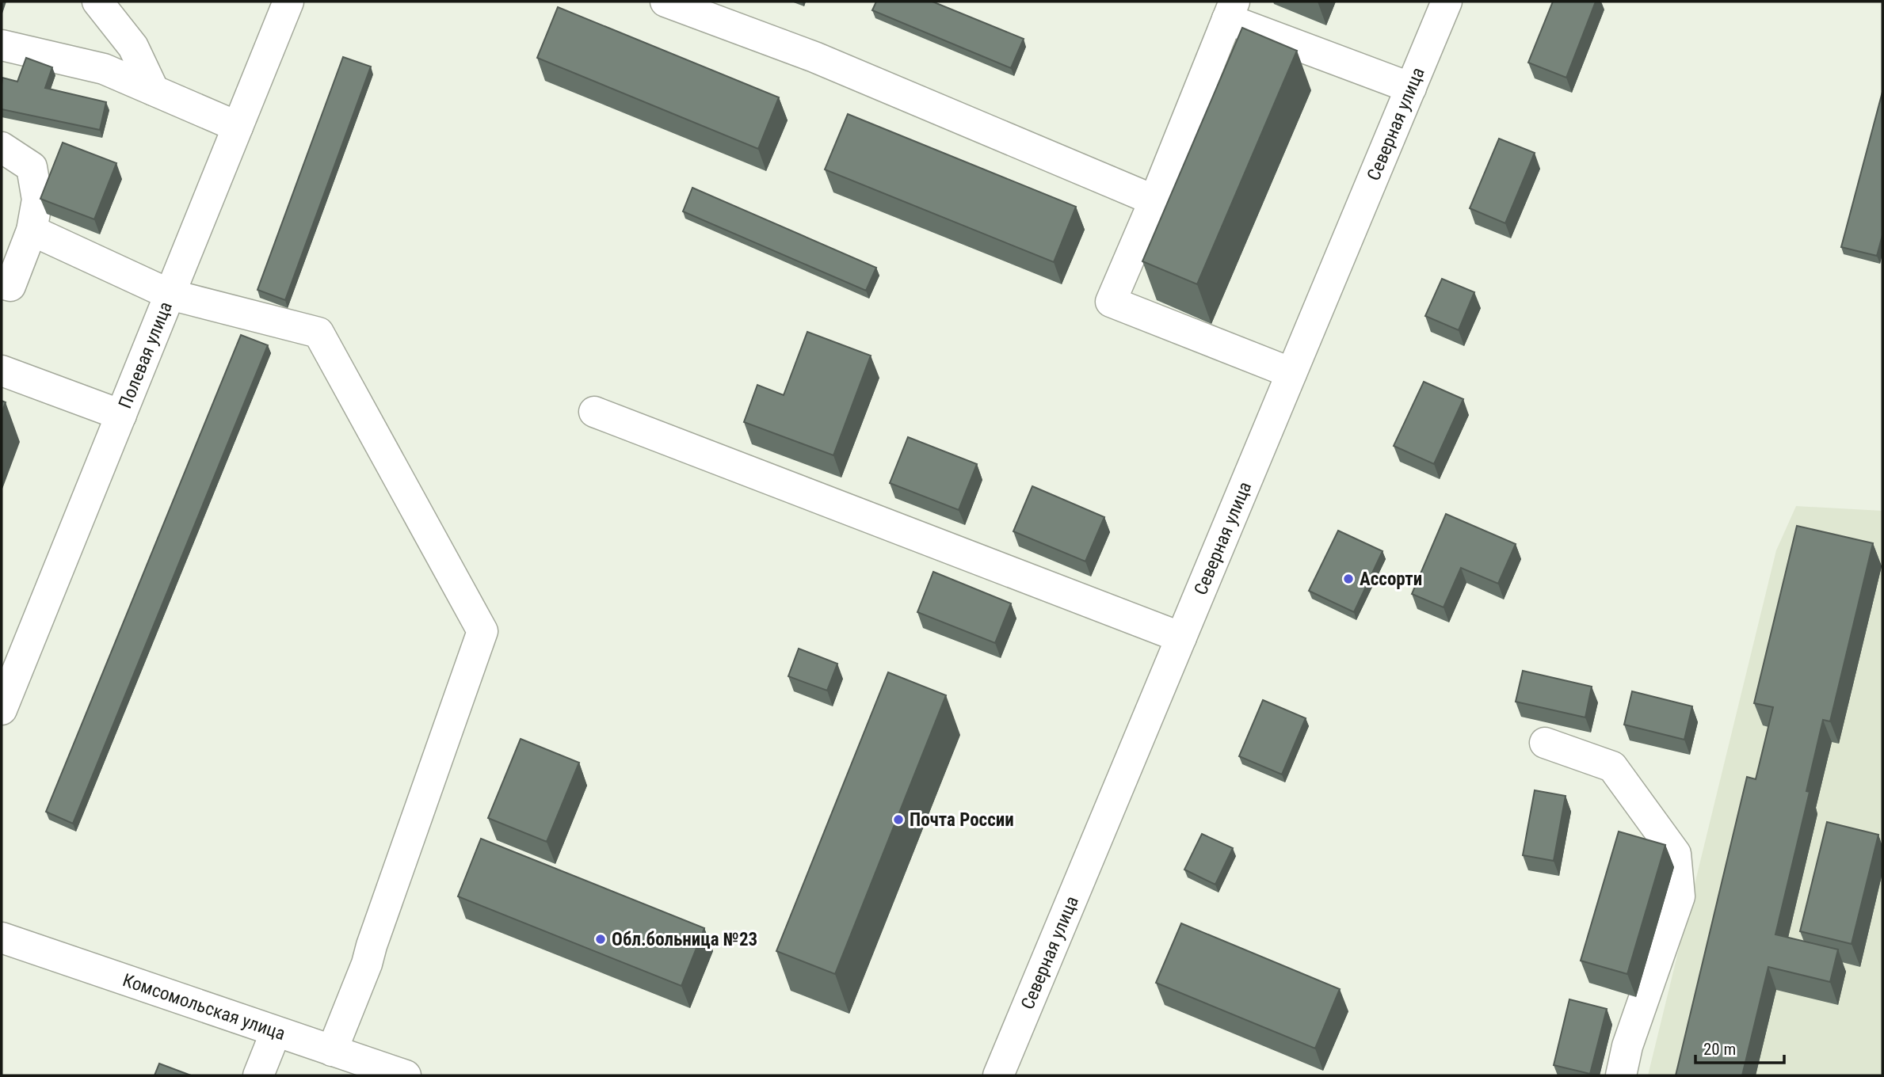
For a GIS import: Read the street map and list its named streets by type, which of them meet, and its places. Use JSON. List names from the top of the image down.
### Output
{
  "streets": {
    "street": ["Северная улица", "Полевая улица", "Комсомольская улица"]
  },
  "places": ["Ассорти", "Почта России", "Обл.больница №23"],
  "scale_bar": "20 m"
}
